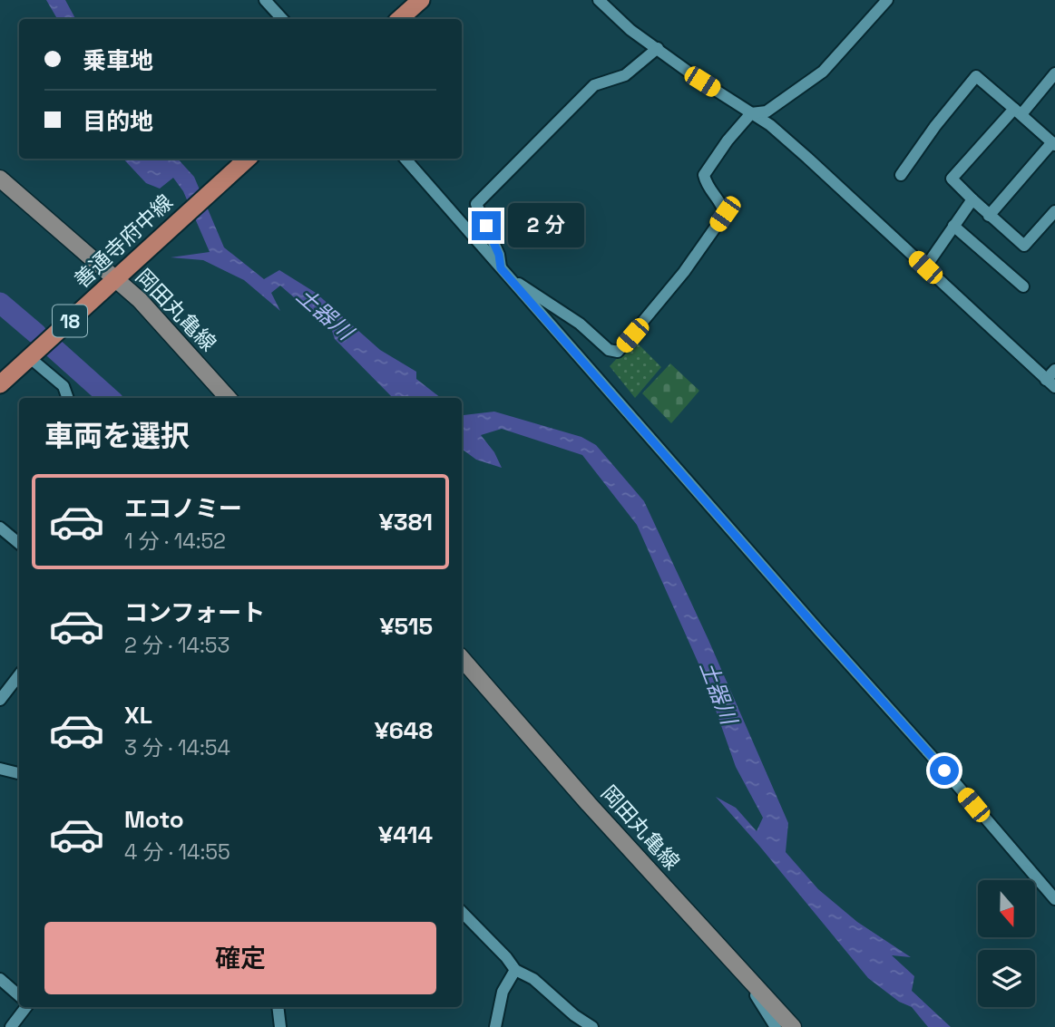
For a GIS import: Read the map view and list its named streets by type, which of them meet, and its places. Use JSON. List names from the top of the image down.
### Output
{
  "streets": {
    "main road": ["善通寺府中線", "岡田丸亀線", "18"]
  },
  "crossings": [
    ["善通寺府中線", "岡田丸亀線"]
  ],
  "water": ["土器川"],
  "north": "bottom",
  "page": {
    "banner": ["乗車地", "目的地"],
    "bubble": "2 分",
    "heading": "車両を選択",
    "list": [
      {
        "name": "エコノミー",
        "note": "1 分 · 14:52",
        "value": "¥381"
      },
      {
        "name": "コンフォート",
        "note": "2 分 · 14:53",
        "value": "¥515"
      },
      {
        "name": "XL",
        "note": "3 分 · 14:54",
        "value": "¥648"
      },
      {
        "name": "Moto",
        "note": "4 分 · 14:55",
        "value": "¥414"
      }
    ],
    "buttons": "確定"
  }
}
